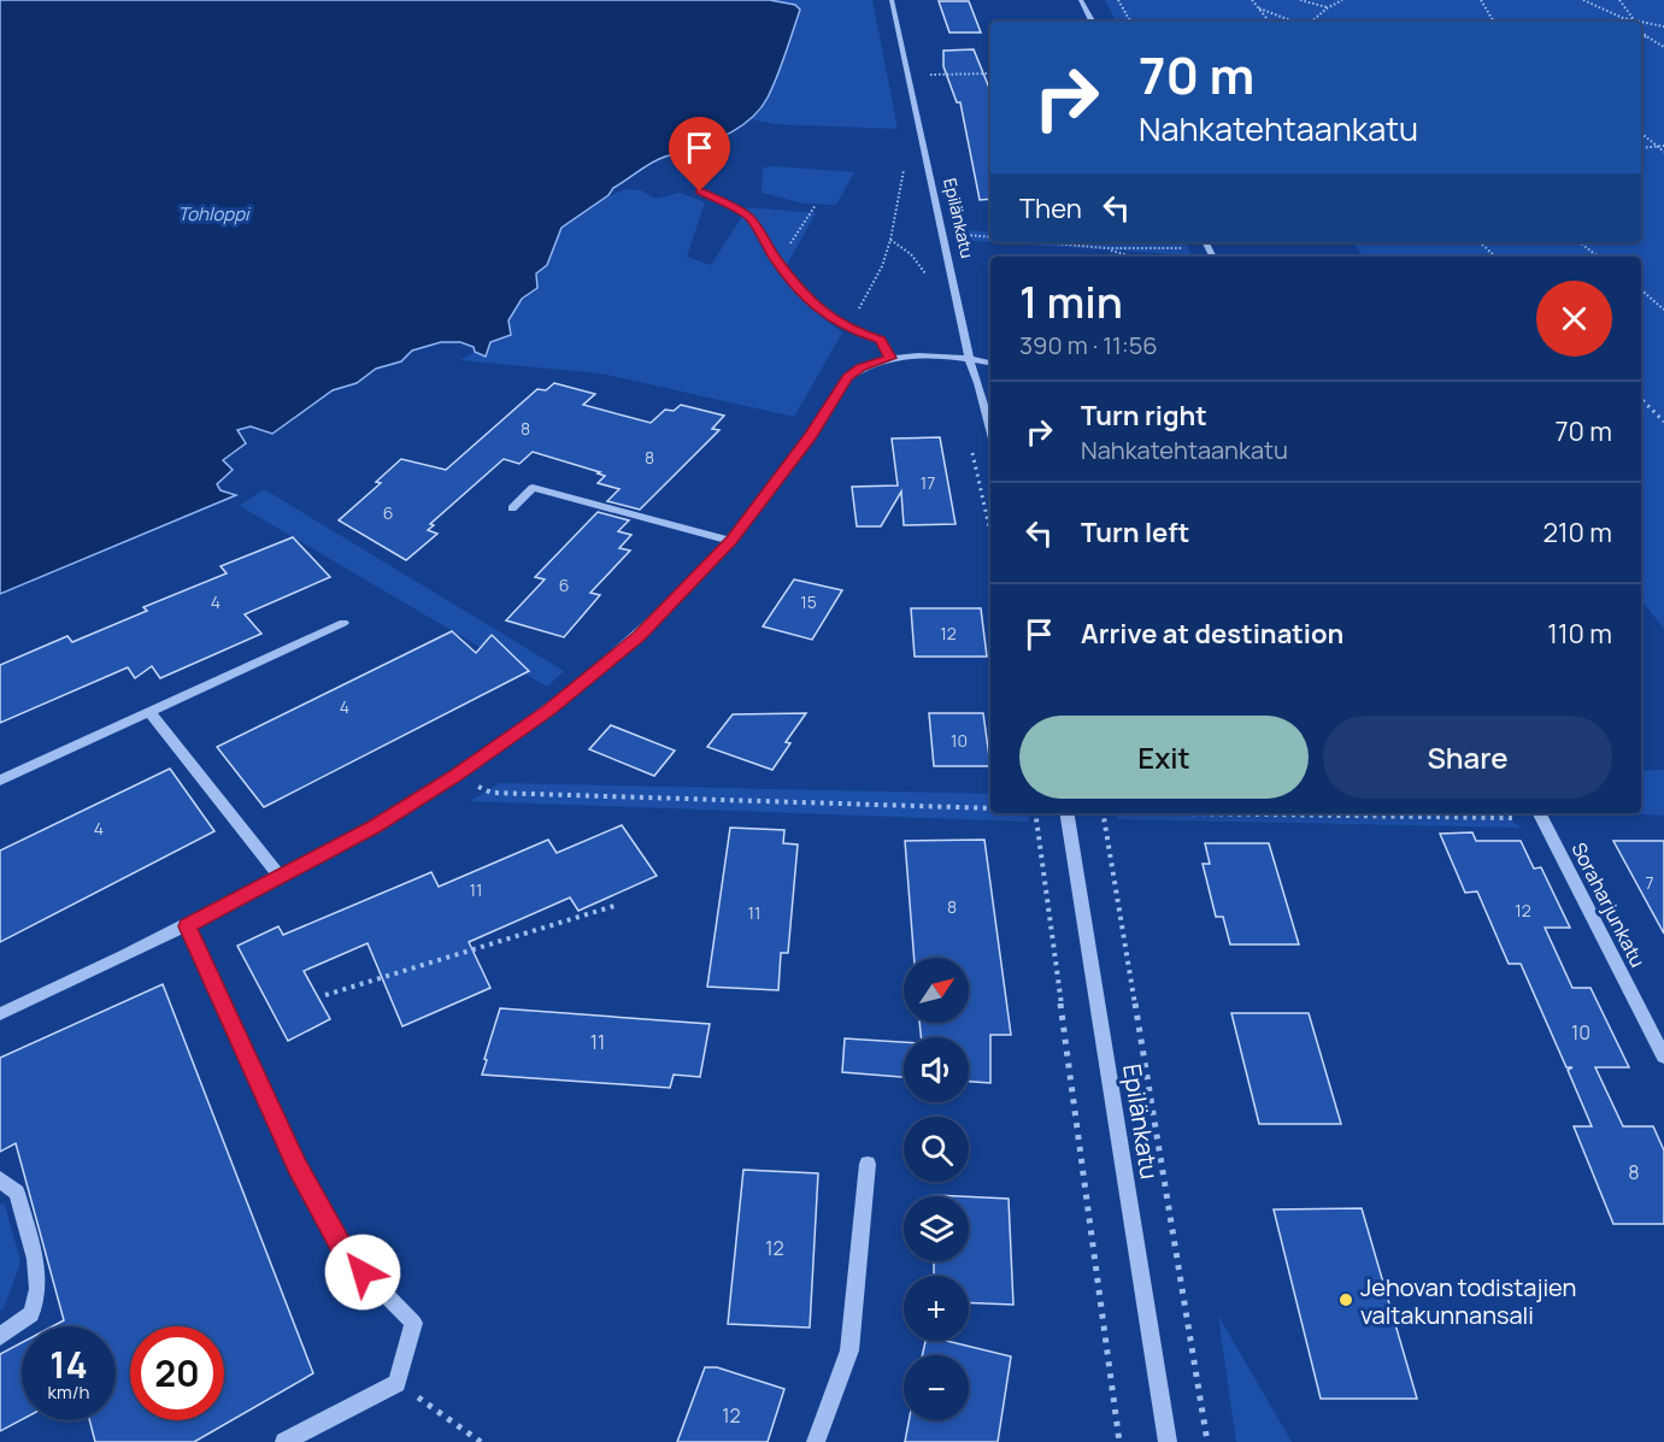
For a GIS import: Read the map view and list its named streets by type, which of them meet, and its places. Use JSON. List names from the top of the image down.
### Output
{
  "streets": {
    "street": ["Epilänkatu", "Soraharjunkatu"]
  },
  "water": ["Tohloppi"],
  "places": ["Jehovan todistajien valtakunnansali"],
  "house_numbers": [
    "8",
    "8",
    "17",
    "6",
    "6",
    "4",
    "15",
    "12",
    "4",
    "10",
    "4",
    "7",
    "11",
    "8",
    "12",
    "11",
    "10",
    "11",
    "8",
    "12",
    "12"
  ],
  "north": "top right",
  "page": {
    "turn": ["70 m", "Nahkatehtaankatu"],
    "then": "Then",
    "heading": ["1 min", "390 m · 11:56"],
    "list": [
      {
        "name": "Turn right",
        "note": "Nahkatehtaankatu",
        "value": "70 m"
      },
      {
        "name": "Turn left",
        "value": "210 m"
      },
      {
        "name": "Arrive at destination",
        "value": "110 m"
      }
    ],
    "buttons": ["Exit", "Share"],
    "map_buttons": ["+", "−"],
    "speed": "14 km/h",
    "limit": "20"
  }
}
